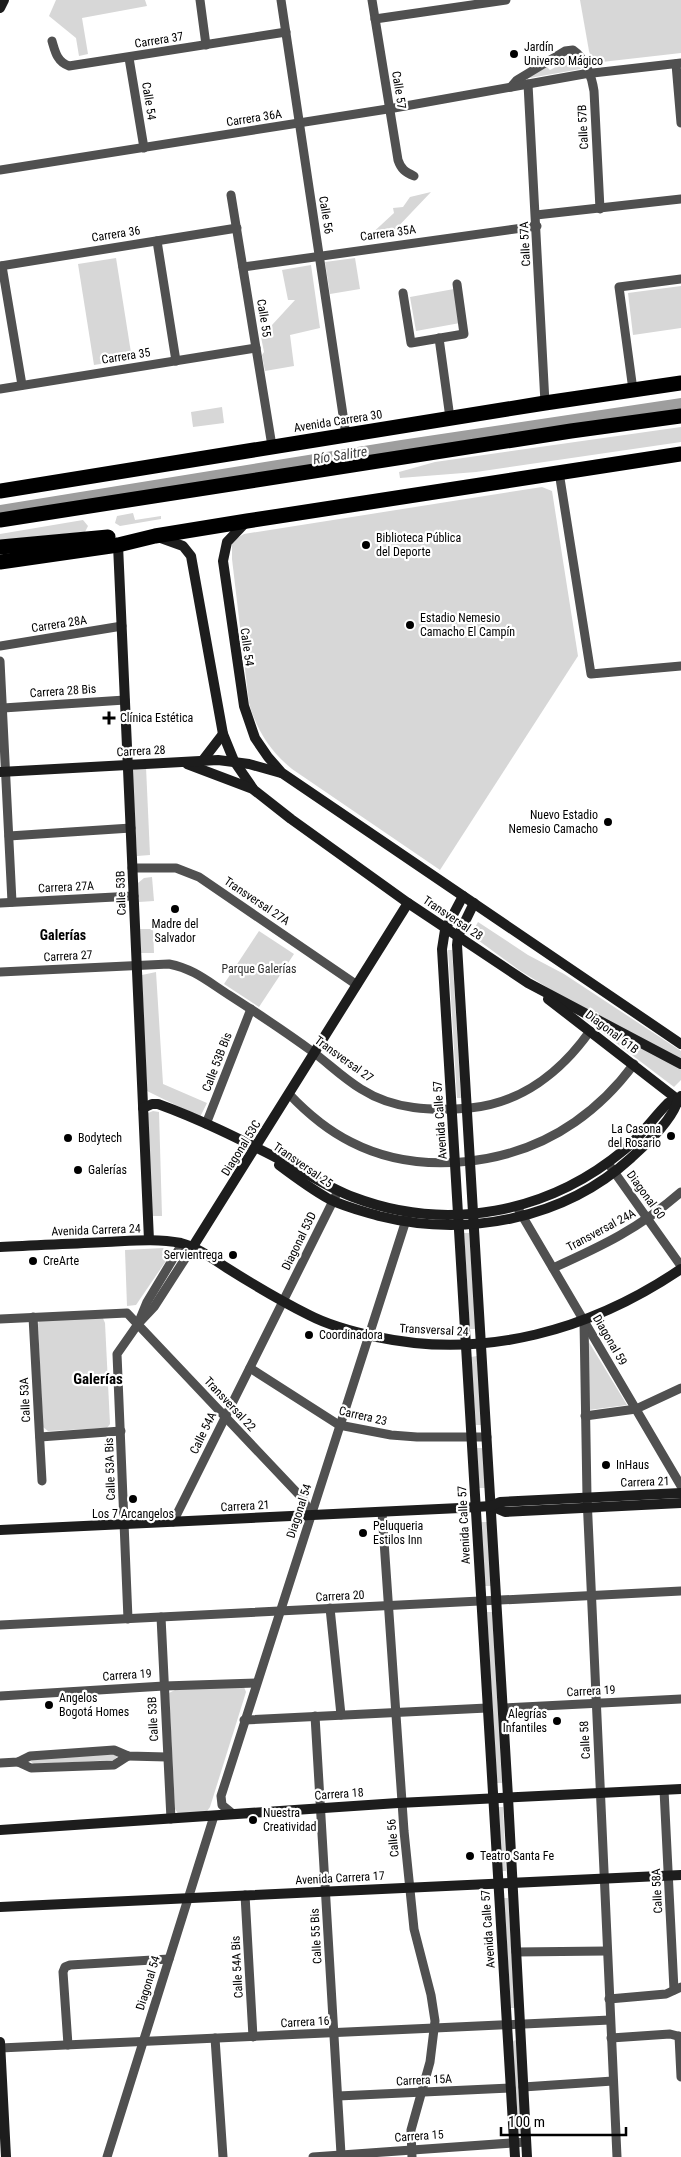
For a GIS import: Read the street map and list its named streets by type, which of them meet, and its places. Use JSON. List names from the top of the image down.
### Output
{
  "streets": {
    "highway": ["Avenida Carrera 30"],
    "main road": [
      "Calle 54",
      "Carrera 28",
      "Calle 53B",
      "Transversal 28",
      "Diagonal 61B",
      "Avenida Calle 57",
      "Diagonal 53C",
      "Transversal 25",
      "Avenida Carrera 24",
      "Transversal 24",
      "Carrera 21",
      "Carrera 18",
      "Avenida Carrera 17"
    ],
    "street": [
      "Carrera 37",
      "Calle 57",
      "Carrera 36A",
      "Calle 57B",
      "Calle 56",
      "Carrera 35A",
      "Carrera 36",
      "Calle 57A",
      "Calle 55",
      "Carrera 35",
      "Carrera 28A",
      "Carrera 28 Bis",
      "Carrera 27A",
      "Transversal 27A",
      "Carrera 27",
      "Transversal 27",
      "Calle 53B Bis",
      "Diagonal 60",
      "Transversal 24A",
      "Diagonal 53D",
      "Diagonal 59",
      "Calle 53A",
      "Transversal 22",
      "Carrera 23",
      "Calle 54A",
      "Calle 53A Bis",
      "Diagonal 54",
      "Carrera 20",
      "Carrera 19",
      "Calle 58",
      "Calle 58A",
      "Calle 55 Bis",
      "Calle 54A Bis",
      "Carrera 16",
      "Carrera 15A",
      "Carrera 15"
    ]
  },
  "crossings": [
    ["Carrera 37", "Calle 54"],
    ["Carrera 37", "Calle 56"],
    ["Calle 57", "Carrera 36A"],
    ["Calle 54", "Carrera 36A"],
    ["Calle 54", "Carrera 28"],
    ["Calle 54", "Transversal 28"],
    ["Carrera 36A", "Calle 57B"],
    ["Carrera 36A", "Calle 56"],
    ["Carrera 36A", "Calle 57A"],
    ["Calle 56", "Carrera 35A"],
    ["Calle 56", "Avenida Carrera 30"],
    ["Calle 56", "Carrera 21"],
    ["Calle 56", "Carrera 20"],
    ["Calle 56", "Carrera 18"],
    ["Calle 56", "Avenida Carrera 17"],
    ["Calle 56", "Carrera 16"],
    ["Calle 56", "Carrera 15A"],
    ["Calle 56", "Carrera 15"],
    ["Carrera 35A", "Calle 57A"],
    ["Carrera 35A", "Calle 55"],
    ["Carrera 36", "Calle 55"],
    ["Calle 57A", "Avenida Carrera 30"],
    ["Calle 55", "Carrera 35"],
    ["Calle 55", "Avenida Carrera 30"],
    ["Carrera 28A", "Calle 53B"],
    ["Carrera 28 Bis", "Calle 53B"],
    ["Carrera 28", "Calle 53B"],
    ["Carrera 28", "Transversal 28"],
    ["Carrera 27A", "Calle 53B"],
    ["Calle 53B", "Transversal 27A"],
    ["Calle 53B", "Carrera 27"],
    ["Calle 53B", "Transversal 27"],
    ["Calle 53B", "Transversal 25"],
    ["Calle 53B", "Avenida Carrera 24"],
    ["Calle 53B", "Carrera 20"],
    ["Calle 53B", "Carrera 19"],
    ["Calle 53B", "Carrera 18"],
    ["Transversal 27A", "Diagonal 53C"],
    ["Transversal 28", "Diagonal 61B"],
    ["Transversal 28", "Avenida Calle 57"],
    ["Transversal 28", "Diagonal 53C"],
    ["Carrera 27", "Transversal 27"],
    ["Diagonal 61B", "Transversal 27"],
    ["Diagonal 61B", "Transversal 25"],
    ["Transversal 27", "Calle 53B Bis"],
    ["Transversal 27", "Avenida Calle 57"],
    ["Transversal 27", "Diagonal 53C"],
    ["Calle 53B Bis", "Transversal 25"],
    ["Avenida Calle 57", "Transversal 25"],
    ["Avenida Calle 57", "Transversal 24"],
    ["Avenida Calle 57", "Carrera 23"],
    ["Avenida Calle 57", "Carrera 21"],
    ["Avenida Calle 57", "Carrera 20"],
    ["Avenida Calle 57", "Carrera 18"],
    ["Avenida Calle 57", "Avenida Carrera 17"],
    ["Avenida Calle 57", "Carrera 16"],
    ["Avenida Calle 57", "Carrera 15A"],
    ["Avenida Calle 57", "Carrera 15"],
    ["Diagonal 53C", "Transversal 25"],
    ["Diagonal 53C", "Avenida Carrera 24"],
    ["Diagonal 53C", "Transversal 24"],
    ["Diagonal 53C", "Transversal 22"],
    ["Diagonal 53C", "Calle 53A Bis"],
    ["Transversal 25", "Diagonal 60"],
    ["Transversal 25", "Diagonal 53D"],
    ["Transversal 25", "Diagonal 59"],
    ["Transversal 25", "Diagonal 54"],
    ["Diagonal 60", "Transversal 24A"],
    ["Diagonal 60", "Transversal 24"],
    ["Avenida Carrera 24", "Transversal 24"],
    ["Transversal 24A", "Diagonal 59"],
    ["Diagonal 53D", "Transversal 24"],
    ["Diagonal 53D", "Calle 54A"],
    ["Transversal 24", "Diagonal 59"],
    ["Transversal 24", "Calle 54A"],
    ["Transversal 24", "Diagonal 54"],
    ["Transversal 24", "Calle 58"],
    ["Diagonal 59", "Calle 58"],
    ["Calle 53A", "Transversal 22"],
    ["Transversal 22", "Calle 54A"],
    ["Transversal 22", "Calle 53A Bis"],
    ["Transversal 22", "Carrera 21"],
    ["Transversal 22", "Diagonal 54"],
    ["Carrera 23", "Calle 54A"],
    ["Carrera 23", "Diagonal 54"],
    ["Calle 54A", "Carrera 21"],
    ["Calle 53A Bis", "Carrera 21"],
    ["Calle 53A Bis", "Carrera 20"],
    ["Carrera 21", "Diagonal 54"],
    ["Carrera 21", "Calle 58"],
    ["Diagonal 54", "Carrera 20"],
    ["Diagonal 54", "Carrera 19"],
    ["Diagonal 54", "Carrera 18"],
    ["Diagonal 54", "Avenida Carrera 17"],
    ["Diagonal 54", "Carrera 16"],
    ["Carrera 20", "Calle 58"],
    ["Carrera 19", "Calle 58"],
    ["Calle 58", "Carrera 18"],
    ["Calle 58", "Avenida Carrera 17"],
    ["Calle 58", "Carrera 16"],
    ["Carrera 18", "Calle 58A"],
    ["Carrera 18", "Calle 55 Bis"],
    ["Avenida Carrera 17", "Calle 58A"],
    ["Avenida Carrera 17", "Calle 55 Bis"],
    ["Avenida Carrera 17", "Calle 54A Bis"],
    ["Calle 55 Bis", "Carrera 16"],
    ["Calle 55 Bis", "Carrera 15A"],
    ["Calle 55 Bis", "Carrera 15"],
    ["Calle 54A Bis", "Carrera 16"]
  ],
  "districts": ["Galerías", "Galerías"],
  "water": ["Río Salitre"],
  "parks": ["Parque Galerías"],
  "places": {
    "other": [
      "Jardín Universo Mágico",
      "Biblioteca Pública del Deporte",
      "Estadio Nemesio Camacho El Campín",
      "Nuevo Estadio Nemesio Camacho",
      "Madre del Salvador",
      "La Casona del Rosario",
      "Bodytech",
      "Galerías",
      "Servientrega",
      "CreArte",
      "Coordinadora",
      "InHaus",
      "Los 7 Arcangelos",
      "Peluqueria Estilos Inn",
      "Angelos Bogotá Homes",
      "Alegrías Infantiles",
      "Nuestra Creatividad",
      "Teatro Santa Fe"
    ],
    "health": ["Clínica Estética"]
  },
  "scale_bar": "100 m"
}
